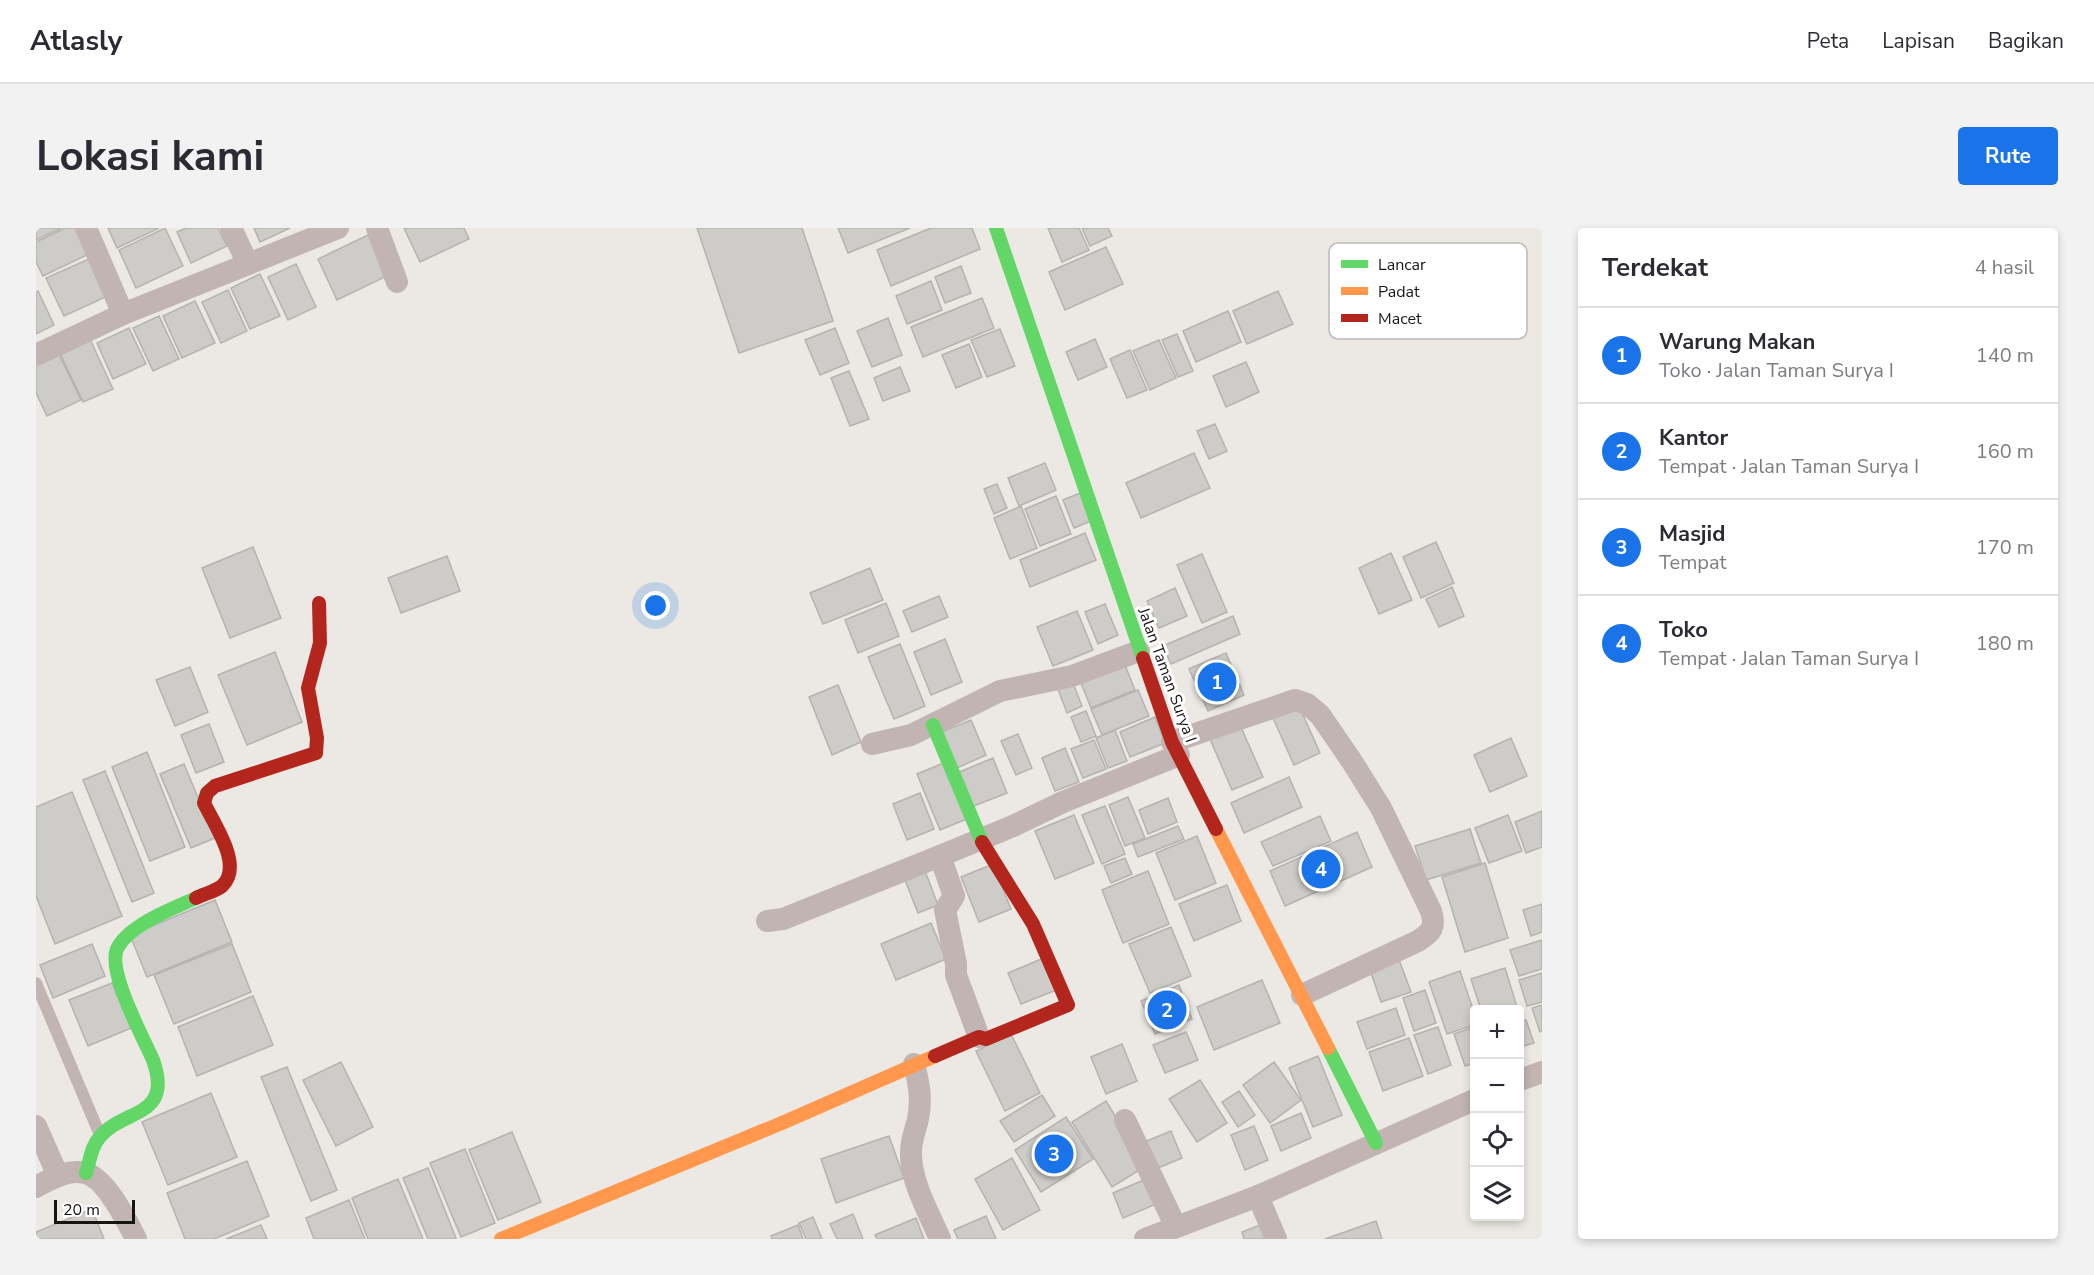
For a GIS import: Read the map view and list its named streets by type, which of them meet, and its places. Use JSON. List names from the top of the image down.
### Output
{
  "streets": {
    "street": ["Jalan Taman Surya I"]
  },
  "legend": ["Lancar", "Padat", "Macet"],
  "scale_bar": "20 m",
  "page": {
    "header": "Atlasly",
    "nav": ["Peta", "Lapisan", "Bagikan"],
    "buttons": "Rute",
    "title": "Lokasi kami",
    "heading": ["Terdekat", "4 hasil"],
    "list": [
      {
        "mark": "1",
        "name": "Warung Makan",
        "note": "Toko · Jalan Taman Surya I",
        "value": "140 m"
      },
      {
        "mark": "2",
        "name": "Kantor",
        "note": "Tempat · Jalan Taman Surya I",
        "value": "160 m"
      },
      {
        "mark": "3",
        "name": "Masjid",
        "note": "Tempat",
        "value": "170 m"
      },
      {
        "mark": "4",
        "name": "Toko",
        "note": "Tempat · Jalan Taman Surya I",
        "value": "180 m"
      }
    ],
    "pins": [
      "1",
      "4",
      "2",
      "3"
    ],
    "map_buttons": ["+", "−"],
    "scale": "20 m"
  }
}
